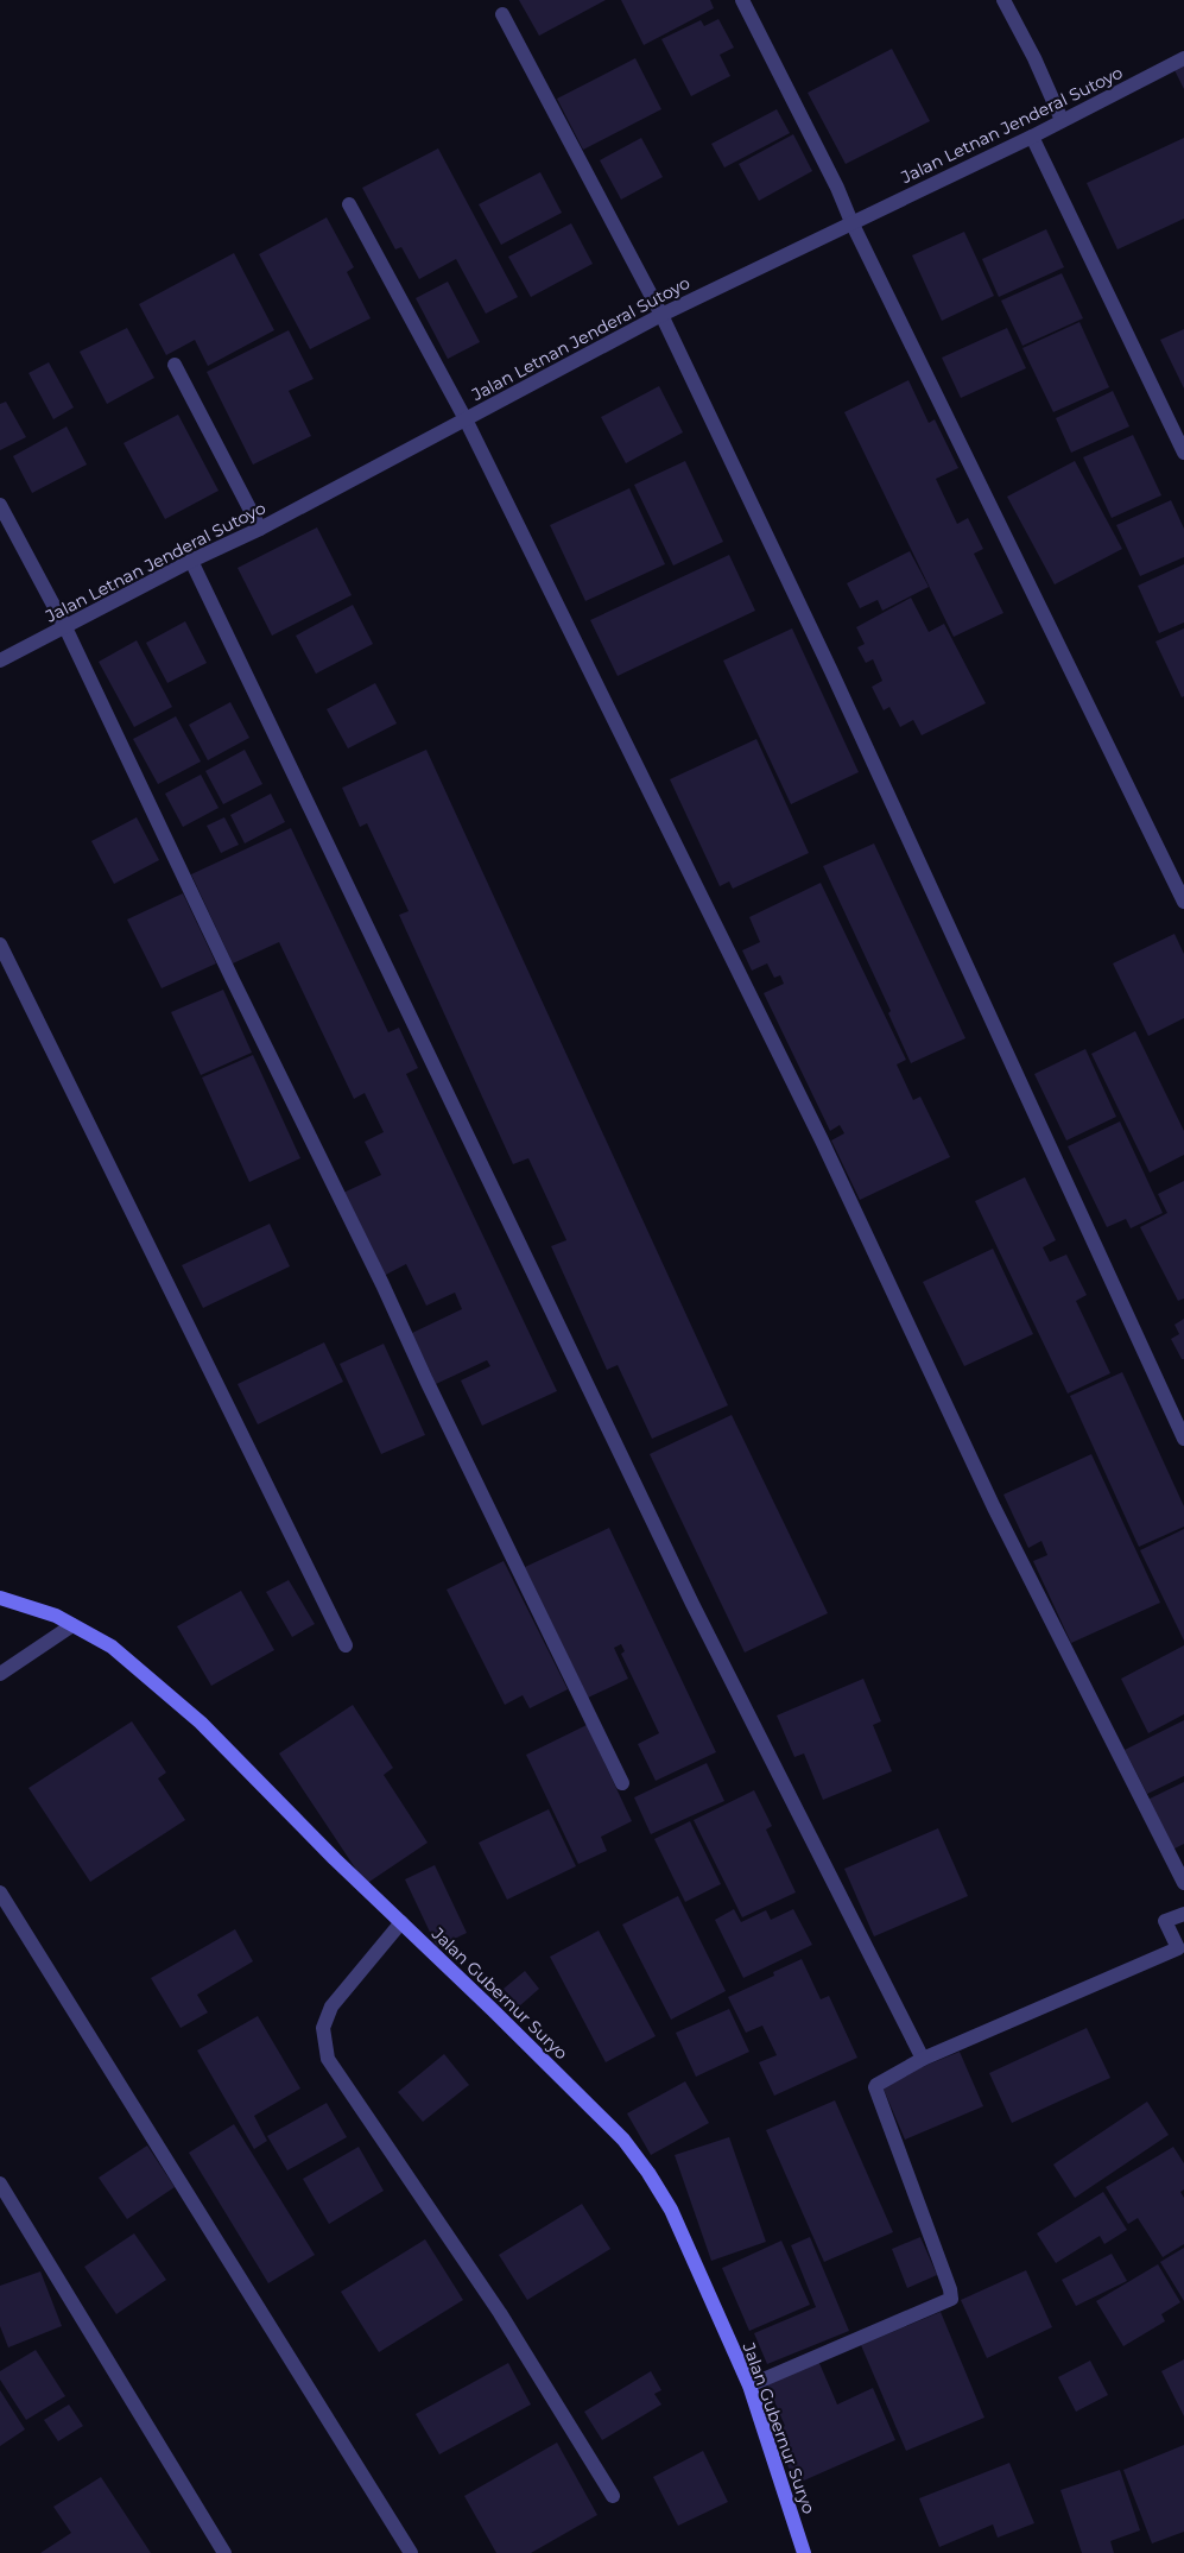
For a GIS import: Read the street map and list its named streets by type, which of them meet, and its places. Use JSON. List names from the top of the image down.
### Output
{
  "streets": {
    "main road": ["Jalan Gubernur Suryo"],
    "street": ["Jalan Letnan Jenderal Sutoyo"]
  }
}
